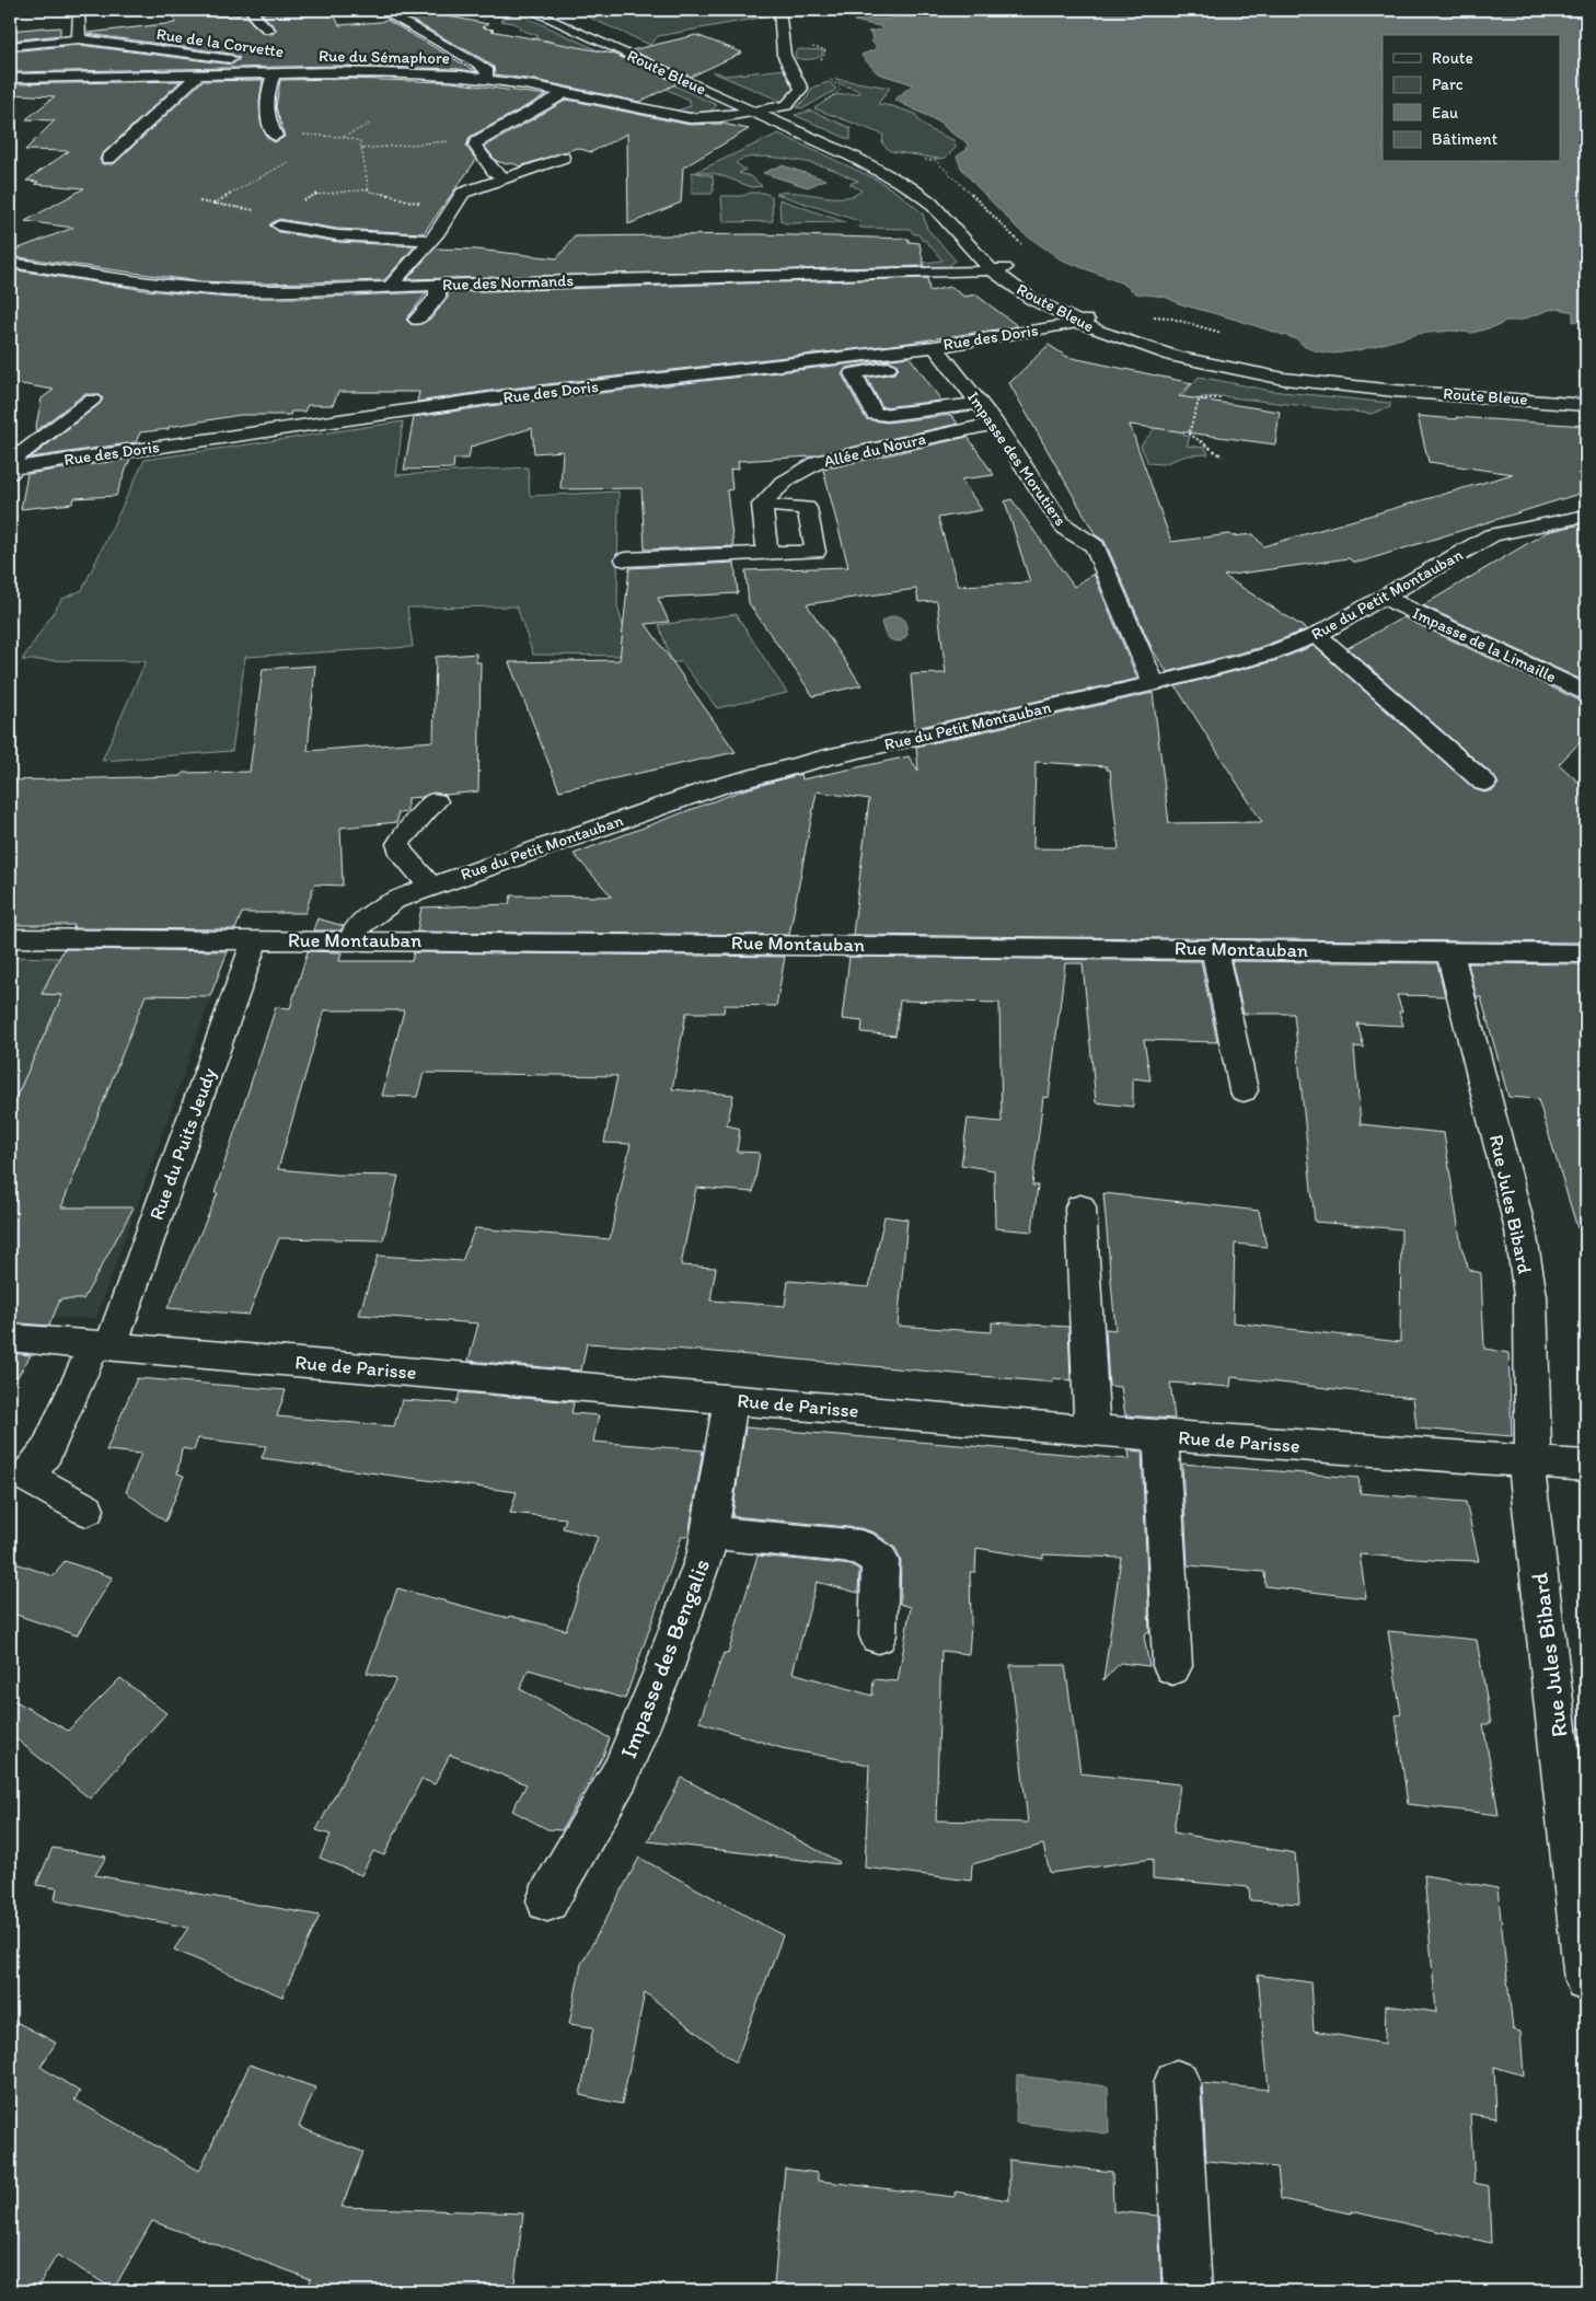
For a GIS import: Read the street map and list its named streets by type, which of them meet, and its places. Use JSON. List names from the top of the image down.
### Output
{
  "streets": {
    "street": [
      "Rue de la Corvette",
      "Rue du Sémaphore",
      "Route Bleue",
      "Rue des Normands",
      "Rue des Doris",
      "Allée du Noura",
      "Impasse des Morutiers",
      "Rue du Petit Montauban",
      "Impasse de la Limaille",
      "Rue Montauban",
      "Rue du Puits Jeudy",
      "Rue Jules Bibard",
      "Rue de Parisse",
      "Impasse des Bengalis"
    ]
  },
  "crossings": [
    ["Rue de la Corvette", "Rue du Sémaphore"],
    ["Rue du Sémaphore", "Route Bleue"],
    ["Route Bleue", "Rue des Normands"],
    ["Route Bleue", "Rue des Doris"],
    ["Rue des Doris", "Impasse des Morutiers"],
    ["Allée du Noura", "Impasse des Morutiers"],
    ["Impasse des Morutiers", "Rue du Petit Montauban"],
    ["Rue du Petit Montauban", "Impasse de la Limaille"],
    ["Rue du Petit Montauban", "Rue Montauban"],
    ["Rue Montauban", "Rue du Puits Jeudy"],
    ["Rue Montauban", "Rue Jules Bibard"],
    ["Rue du Puits Jeudy", "Rue de Parisse"],
    ["Rue Jules Bibard", "Rue de Parisse"],
    ["Rue de Parisse", "Impasse des Bengalis"]
  ],
  "legend": [
    "Route",
    "Parc",
    "Eau",
    "Bâtiment"
  ]
}
